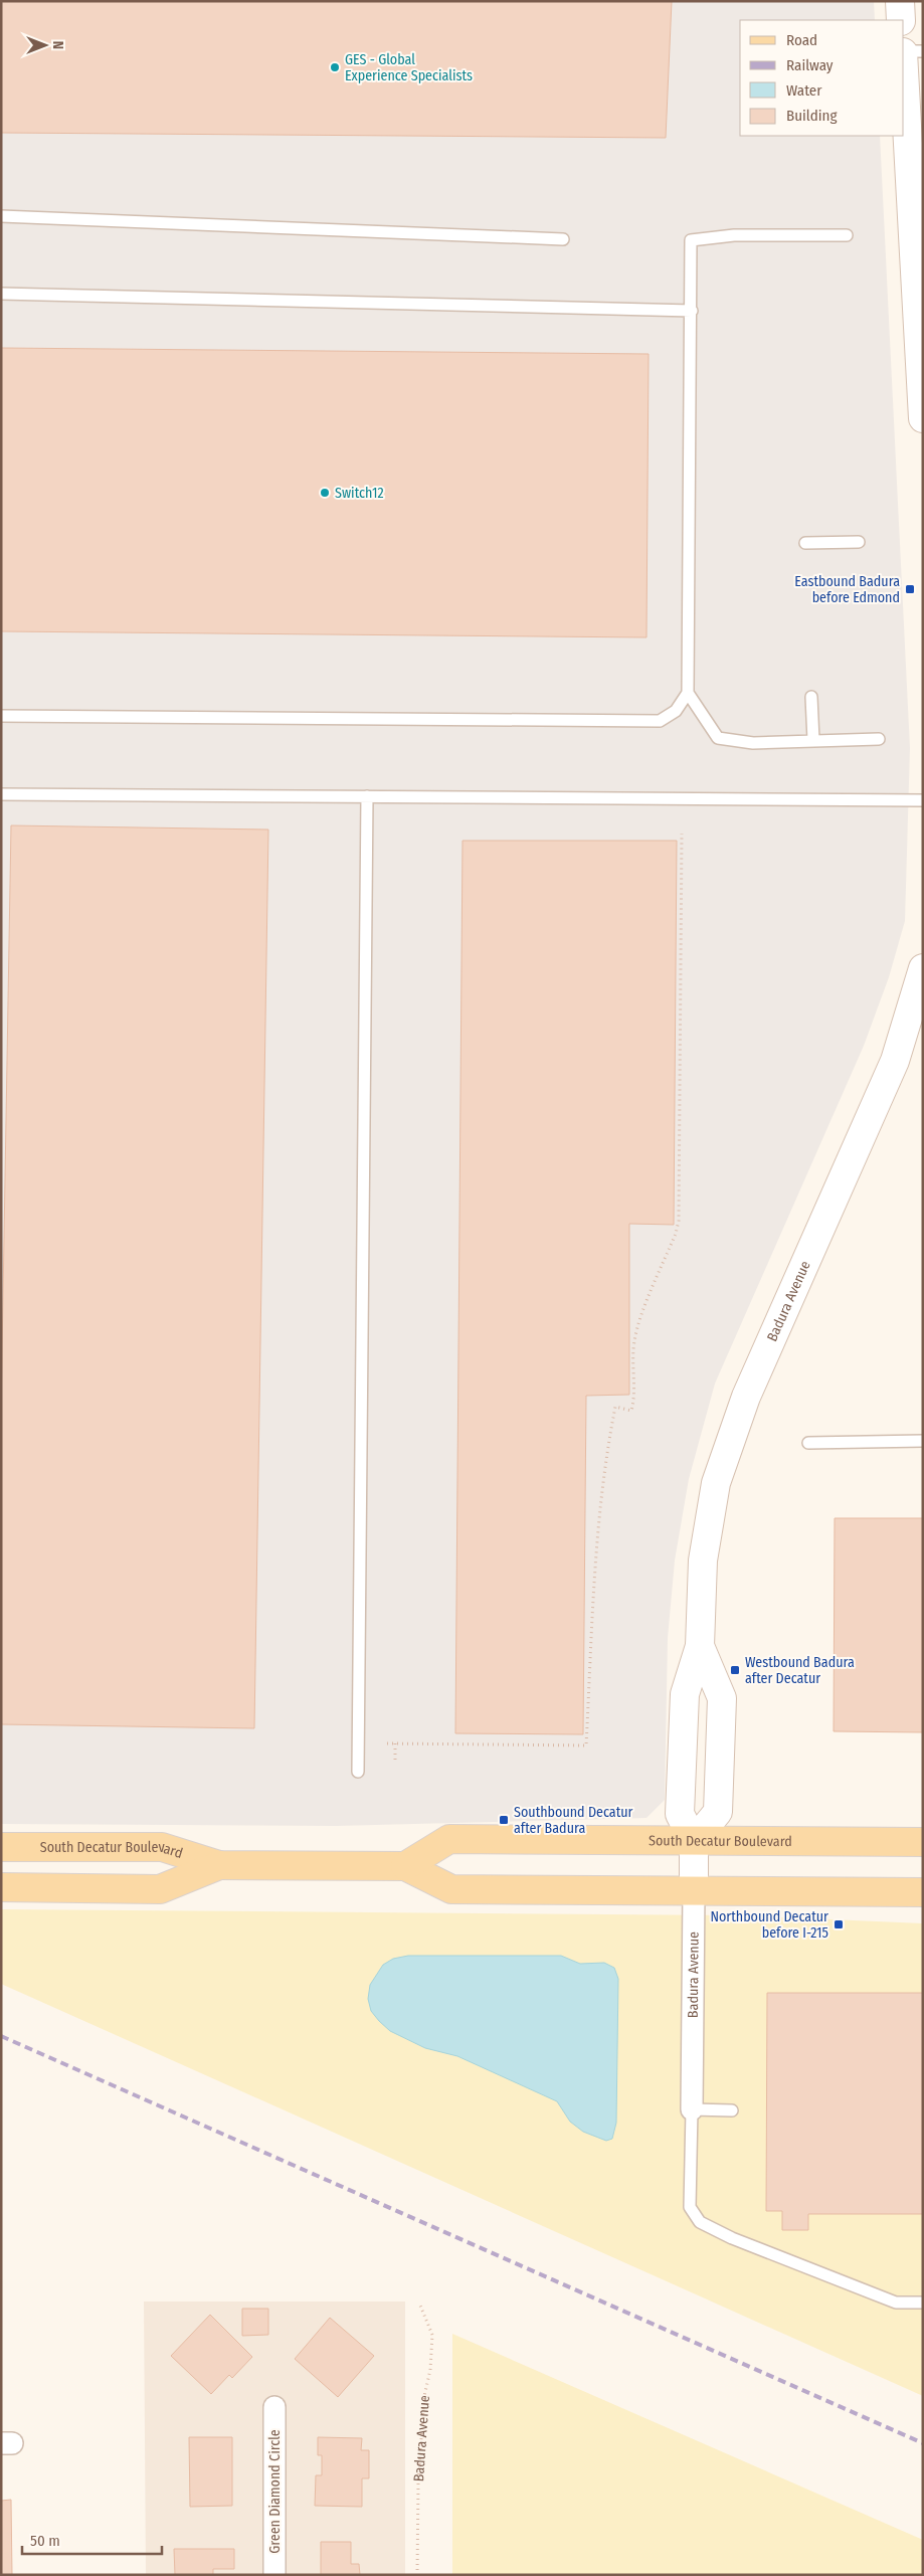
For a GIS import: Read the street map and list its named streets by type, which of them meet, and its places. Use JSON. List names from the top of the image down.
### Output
{
  "streets": {
    "main road": ["Badura Avenue", "South Decatur Boulevard"],
    "street": ["Green Diamond Circle"]
  },
  "crossings": [
    ["Badura Avenue", "South Decatur Boulevard"]
  ],
  "places": {
    "other": ["GES - Global Experience Specialists", "Switch12"],
    "transit": [
      "Eastbound Badura before Edmond",
      "Westbound Badura after Decatur",
      "Southbound Decatur after Badura",
      "Northbound Decatur before I-215"
    ]
  },
  "legend": [
    "Road",
    "Railway",
    "Water",
    "Building"
  ],
  "scale_bar": "50 m",
  "north": "right"
}
